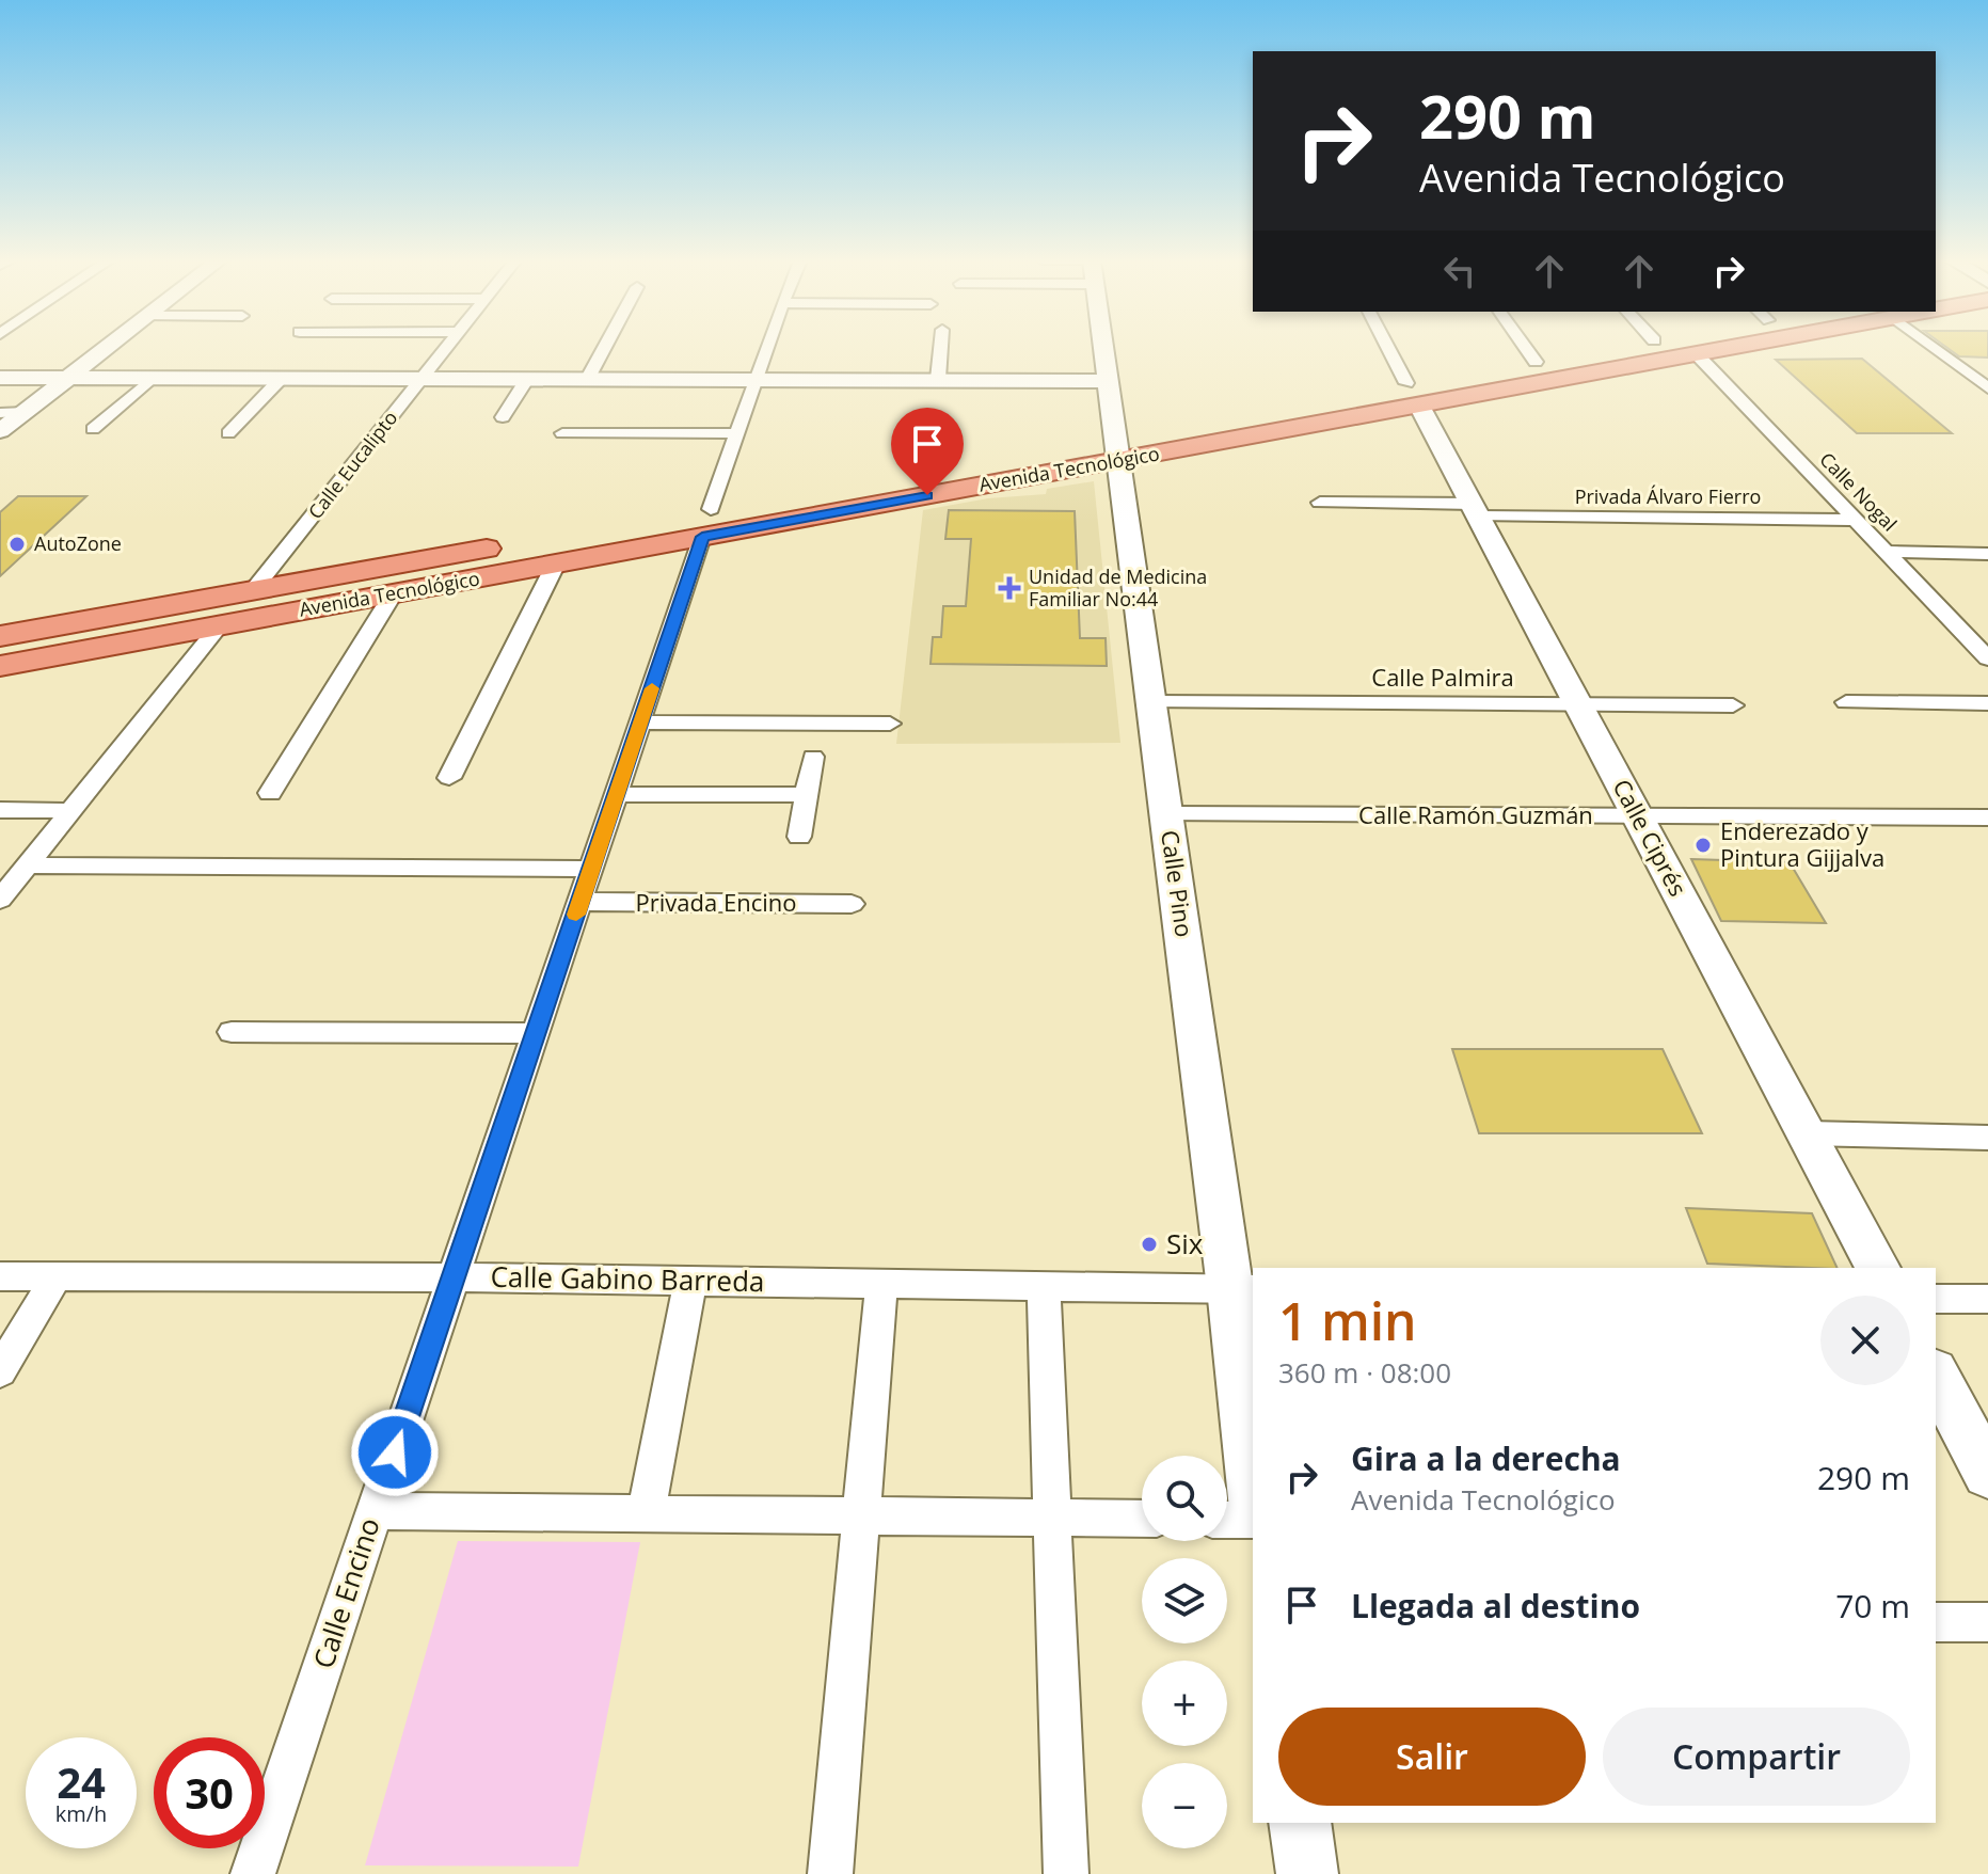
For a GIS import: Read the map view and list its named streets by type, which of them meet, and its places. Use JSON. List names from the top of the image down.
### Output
{
  "streets": {
    "main road": ["Avenida Tecnológico"],
    "street": [
      "Calle Eucalipto",
      "Calle Nogal",
      "Privada Álvaro Fierro",
      "Calle Palmira",
      "Calle Ramón Guzmán",
      "Calle Ciprés",
      "Calle Pino",
      "Privada Encino",
      "Calle Gabino Barreda",
      "Calle Encino"
    ]
  },
  "crossings": [
    ["Calle Eucalipto", "Avenida Tecnológico"],
    ["Avenida Tecnológico", "Calle Nogal"],
    ["Avenida Tecnológico", "Calle Ciprés"],
    ["Avenida Tecnológico", "Calle Pino"],
    ["Avenida Tecnológico", "Calle Encino"],
    ["Calle Nogal", "Privada Álvaro Fierro"],
    ["Privada Álvaro Fierro", "Calle Ciprés"],
    ["Calle Palmira", "Calle Ciprés"],
    ["Calle Palmira", "Calle Pino"],
    ["Calle Ramón Guzmán", "Calle Ciprés"],
    ["Calle Ramón Guzmán", "Calle Pino"],
    ["Calle Pino", "Calle Gabino Barreda"],
    ["Privada Encino", "Calle Encino"],
    ["Calle Gabino Barreda", "Calle Encino"]
  ],
  "places": {
    "other": ["AutoZone", "Enderezado y Pintura Gijjalva", "Six"],
    "health": ["Unidad de Medicina Familiar No:44"]
  },
  "page": {
    "turn": ["290 m", "Avenida Tecnológico"],
    "heading": ["1 min", "360 m · 08:00"],
    "list": [
      {
        "name": "Gira a la derecha",
        "note": "Avenida Tecnológico",
        "value": "290 m"
      },
      {
        "name": "Llegada al destino",
        "value": "70 m"
      }
    ],
    "map_buttons": ["+", "−"],
    "buttons": ["Salir", "Compartir"],
    "speed": "24 km/h",
    "limit": "30"
  }
}
